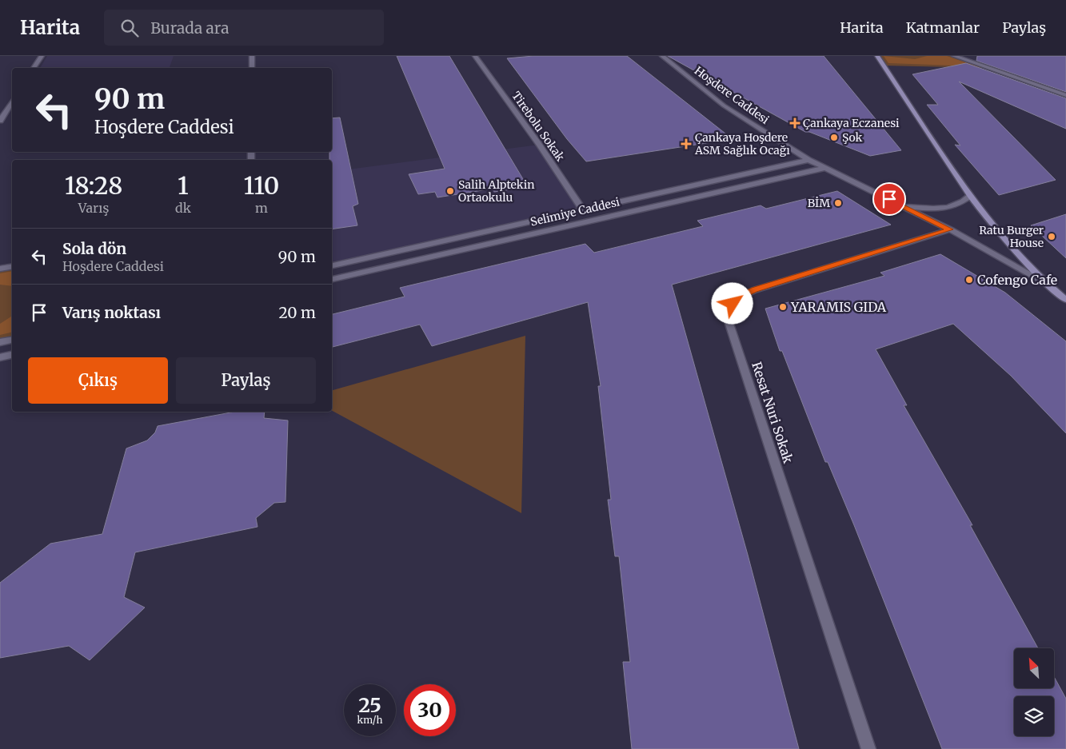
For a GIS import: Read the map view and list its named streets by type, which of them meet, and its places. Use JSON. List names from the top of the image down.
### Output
{
  "streets": {
    "street": [
      "Hoşdere Caddesi",
      "Tirebolu Sokak",
      "Selimiye Caddesi",
      "Resat Nuri Sokak"
    ]
  },
  "crossings": [
    ["Hoşdere Caddesi", "Selimiye Caddesi"],
    ["Hoşdere Caddesi", "Resat Nuri Sokak"],
    ["Tirebolu Sokak", "Selimiye Caddesi"]
  ],
  "places": {
    "health": ["Çankaya Eczanesi", "Çankaya Hoşdere ASM Sağlık Ocağı"],
    "other": [
      "Şok",
      "Salih Alptekin Ortaokulu",
      "BİM",
      "Ratu Burger House",
      "Cofengo Cafe",
      "YARAMIS GIDA"
    ]
  },
  "north": "top left",
  "page": {
    "header": "Harita",
    "search": "Burada ara",
    "nav": ["Harita", "Katmanlar", "Paylaş"],
    "turn": ["90 m", "Hoşdere Caddesi"],
    "eta": [
      "18:28",
      "Varış",
      "1",
      "dk",
      "110",
      "m"
    ],
    "list": [
      {
        "name": "Sola dön",
        "note": "Hoşdere Caddesi",
        "value": "90 m"
      },
      {
        "name": "Varış noktası",
        "value": "20 m"
      }
    ],
    "buttons": ["Çıkış", "Paylaş"],
    "speed": "25 km/h",
    "limit": "30"
  }
}
